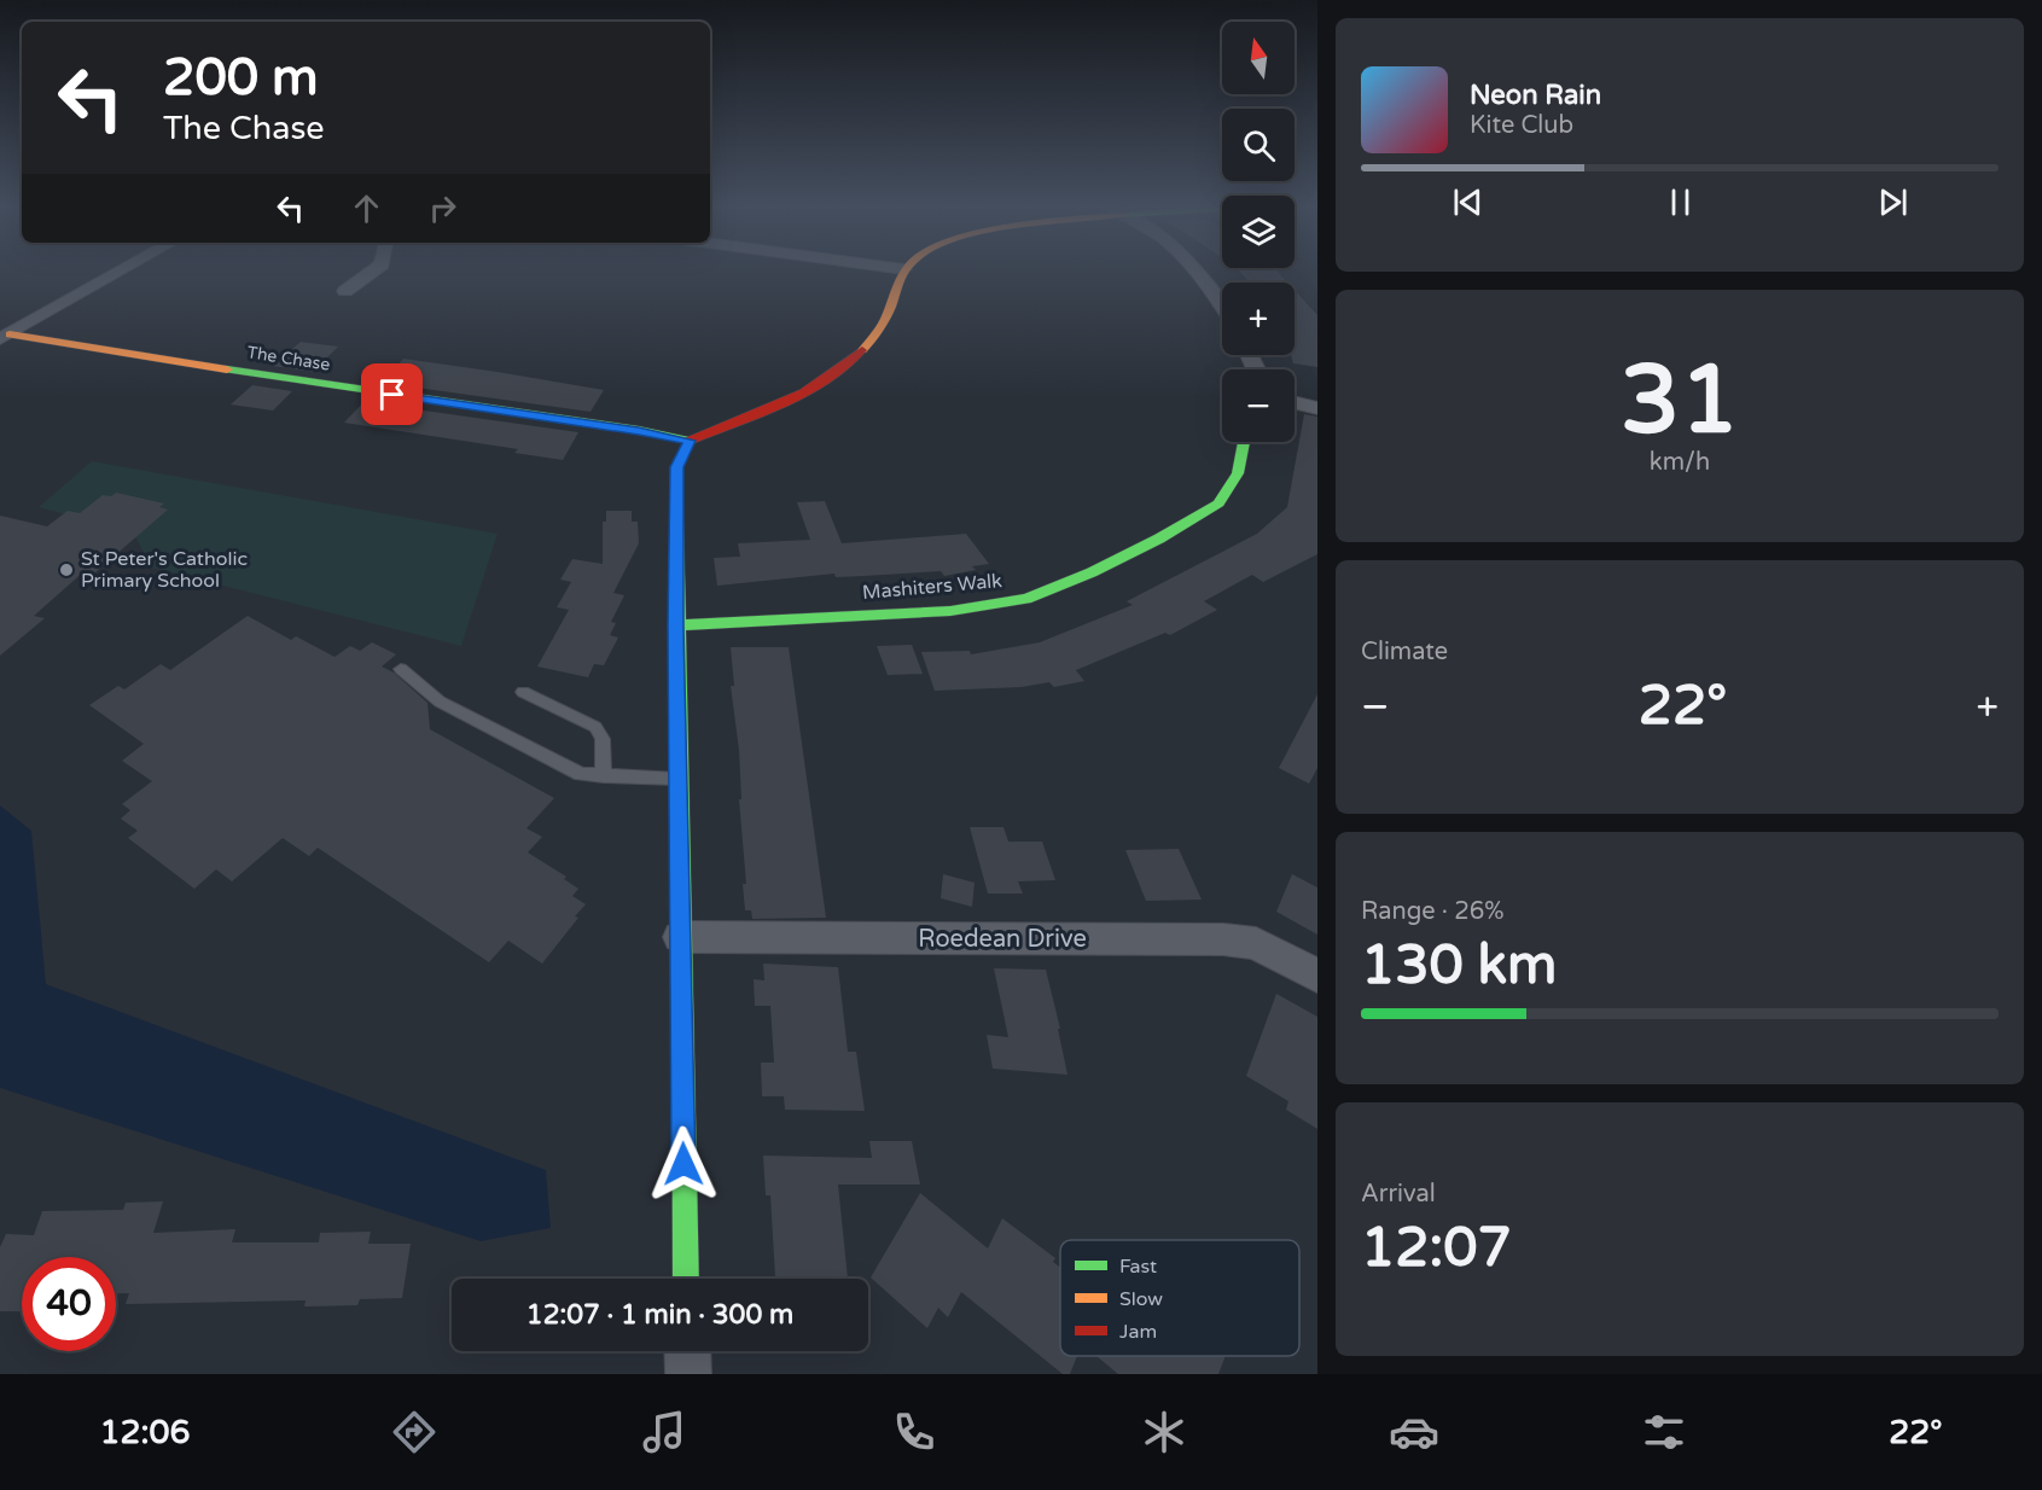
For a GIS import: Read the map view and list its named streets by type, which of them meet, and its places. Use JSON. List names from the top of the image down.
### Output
{
  "streets": {
    "street": ["The Chase", "Mashiters Walk", "Roedean Drive"]
  },
  "places": ["St Peter's Catholic Primary School"],
  "legend": ["Fast", "Slow", "Jam"],
  "north": "top",
  "page": {
    "map_buttons": ["+", "−"],
    "turn": ["200 m", "The Chase"],
    "song": ["Neon Rain", "Kite Club"],
    "tile": [
      ["31", "km/h"],
      "Climate",
      ["Range · 26%", "130 km"],
      ["Arrival", "12:07"]
    ],
    "heat": ["−", "22°", "+"],
    "limit": "40",
    "trip": "12:07 · 1 min · 300 m",
    "tabs": ["12:06", "22°"]
  }
}
